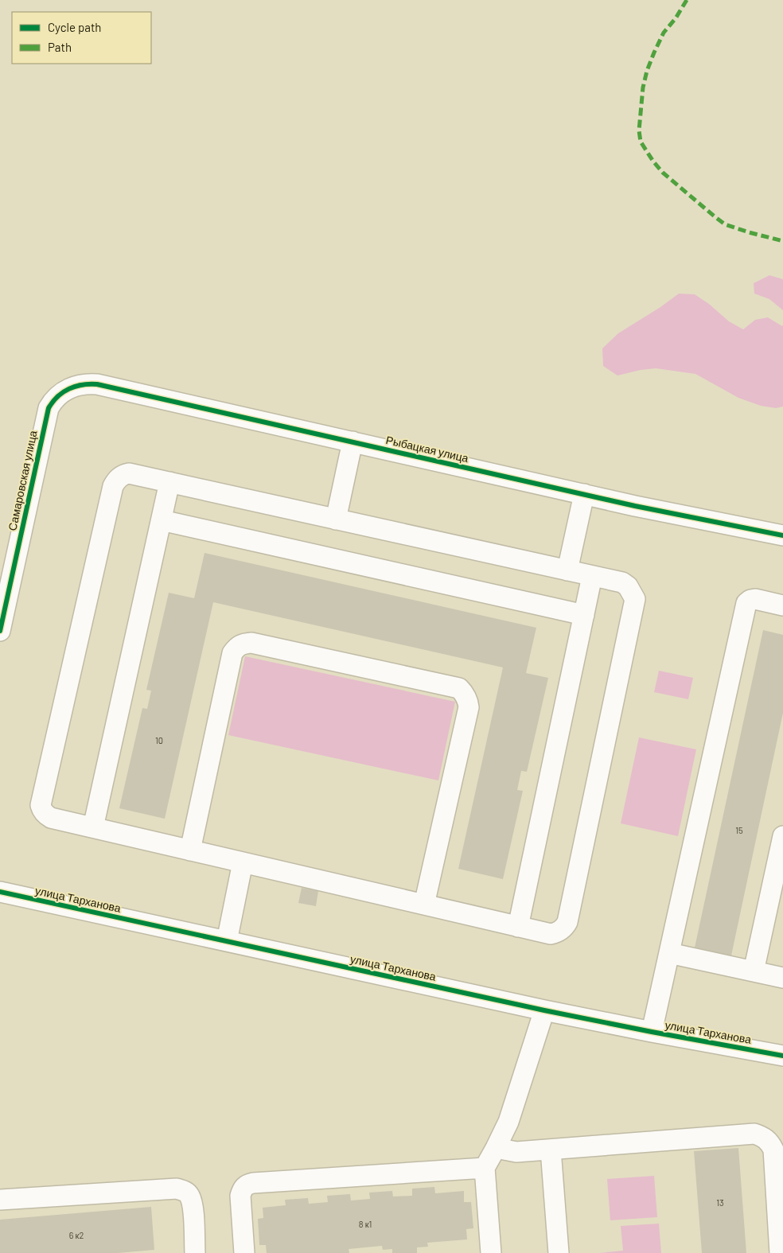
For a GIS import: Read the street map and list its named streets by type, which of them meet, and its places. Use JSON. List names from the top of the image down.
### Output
{
  "streets": {
    "street": ["Рыбацкая улица", "Самаровская улица", "улица Тарханова"]
  },
  "crossings": [
    ["Рыбацкая улица", "Самаровская улица"]
  ],
  "house_numbers": [
    "10",
    "15",
    "13",
    "8 к1",
    "6 к2"
  ],
  "legend": ["Cycle path", "Path"]
}
